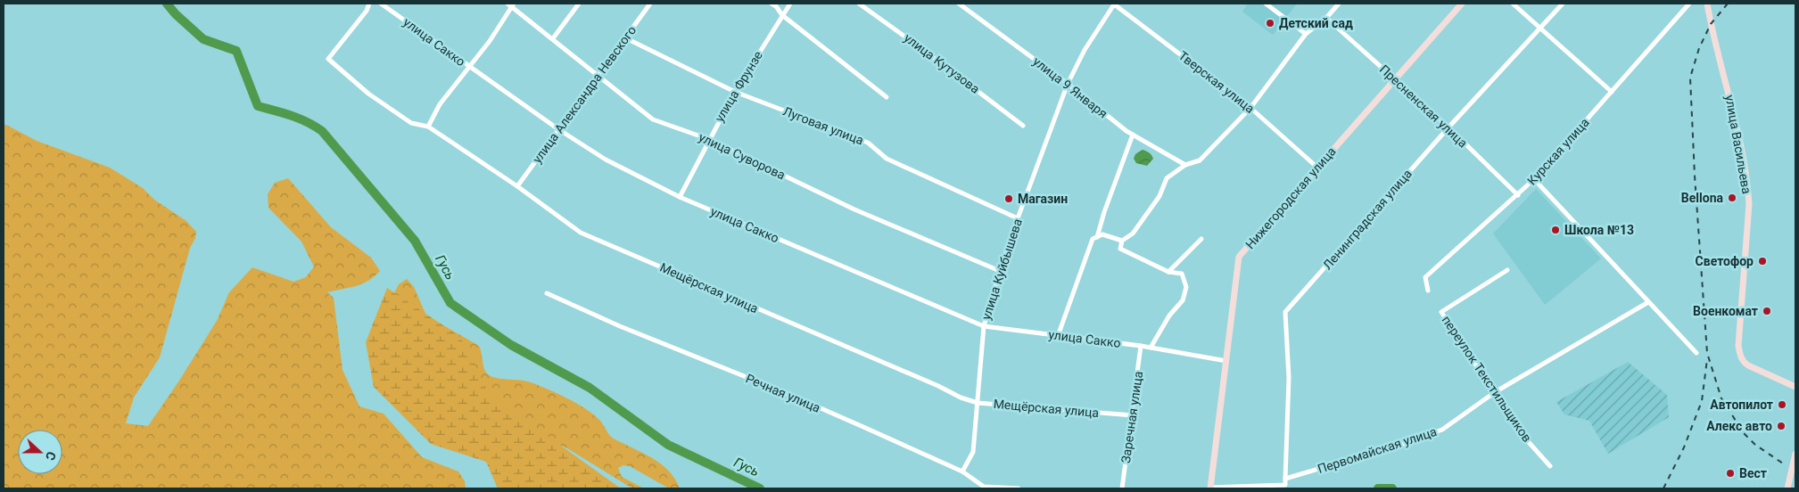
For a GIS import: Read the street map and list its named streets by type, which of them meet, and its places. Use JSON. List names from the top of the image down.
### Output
{
  "streets": {
    "main road": ["улица Васильева", "Нижегородская улица"],
    "street": [
      "улица Сакко",
      "улица Кутузова",
      "Тверская улица",
      "улица Фрунзе",
      "улица 9 Января",
      "улица Александра Невского",
      "Пресненская улица",
      "Луговая улица",
      "Курская улица",
      "улица Суворова",
      "Ленинградская улица",
      "улица Куйбышева",
      "Мещёрская улица",
      "переулок Текстильщиков",
      "Речная улица",
      "Заречная улица",
      "Первомайская улица"
    ]
  },
  "crossings": [
    ["улица Сакко", "улица Фрунзе"],
    ["улица Сакко", "улица Александра Невского"],
    ["улица Сакко", "Нижегородская улица"],
    ["улица Сакко", "улица Куйбышева"],
    ["улица Сакко", "Заречная улица"],
    ["Тверская улица", "Нижегородская улица"],
    ["Тверская улица", "улица Куйбышева"],
    ["улица Фрунзе", "Луговая улица"],
    ["улица Фрунзе", "улица Суворова"],
    ["улица 9 Января", "улица Куйбышева"],
    ["улица Александра Невского", "Луговая улица"],
    ["улица Александра Невского", "улица Суворова"],
    ["улица Александра Невского", "Мещёрская улица"],
    ["Пресненская улица", "Курская улица"],
    ["Пресненская улица", "Нижегородская улица"],
    ["Пресненская улица", "Ленинградская улица"],
    ["Луговая улица", "улица Куйбышева"],
    ["улица Суворова", "улица Куйбышева"],
    ["Нижегородская улица", "Первомайская улица"],
    ["Ленинградская улица", "Первомайская улица"],
    ["улица Куйбышева", "Мещёрская улица"],
    ["улица Куйбышева", "Речная улица"],
    ["Мещёрская улица", "Заречная улица"],
    ["переулок Текстильщиков", "Первомайская улица"]
  ],
  "water": ["Гусь"],
  "places": [
    "Детский сад",
    "Bellona",
    "Магазин",
    "Школа №13",
    "Светофор",
    "Военкомат",
    "Автопилот",
    "Алекс авто",
    "Вест"
  ],
  "north": "right"
}
